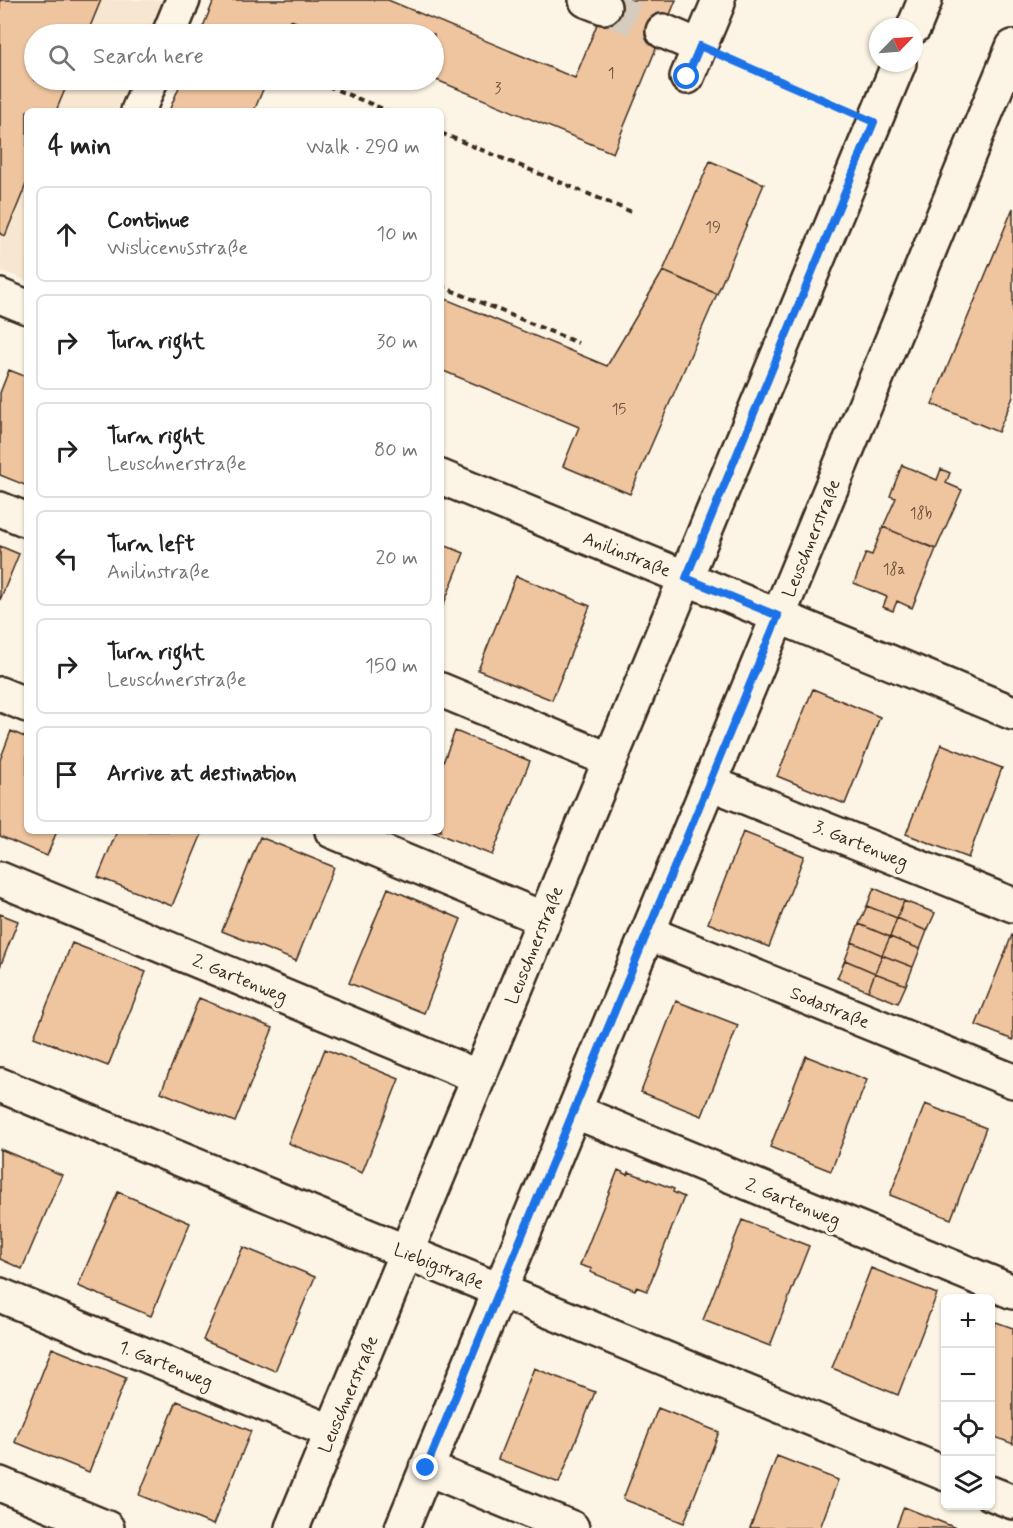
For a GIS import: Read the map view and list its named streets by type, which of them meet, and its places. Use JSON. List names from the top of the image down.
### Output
{
  "streets": {
    "street": [
      "Leuschnerstraße",
      "Anilinstraße",
      "3. Gartenweg",
      "2. Gartenweg",
      "Sodastraße",
      "Liebigstraße",
      "1. Gartenweg"
    ]
  },
  "crossings": [
    ["Leuschnerstraße", "Anilinstraße"],
    ["Leuschnerstraße", "3. Gartenweg"],
    ["Leuschnerstraße", "2. Gartenweg"],
    ["Leuschnerstraße", "Sodastraße"],
    ["Leuschnerstraße", "Liebigstraße"],
    ["Leuschnerstraße", "1. Gartenweg"]
  ],
  "house_numbers": [
    "1",
    "3",
    "19",
    "15",
    "18b",
    "18a"
  ],
  "north": "top right",
  "page": {
    "search": "Search here",
    "heading": ["4 min", "Walk · 290 m"],
    "list": [
      ["Continue", "Wislicenusstraße", "10 m"],
      ["Turn right", "30 m"],
      ["Turn right", "Leuschnerstraße", "80 m"],
      ["Turn left", "Anilinstraße", "20 m"],
      ["Turn right", "Leuschnerstraße", "150 m"],
      "Arrive at destination"
    ],
    "map_buttons": ["+", "−"]
  }
}
